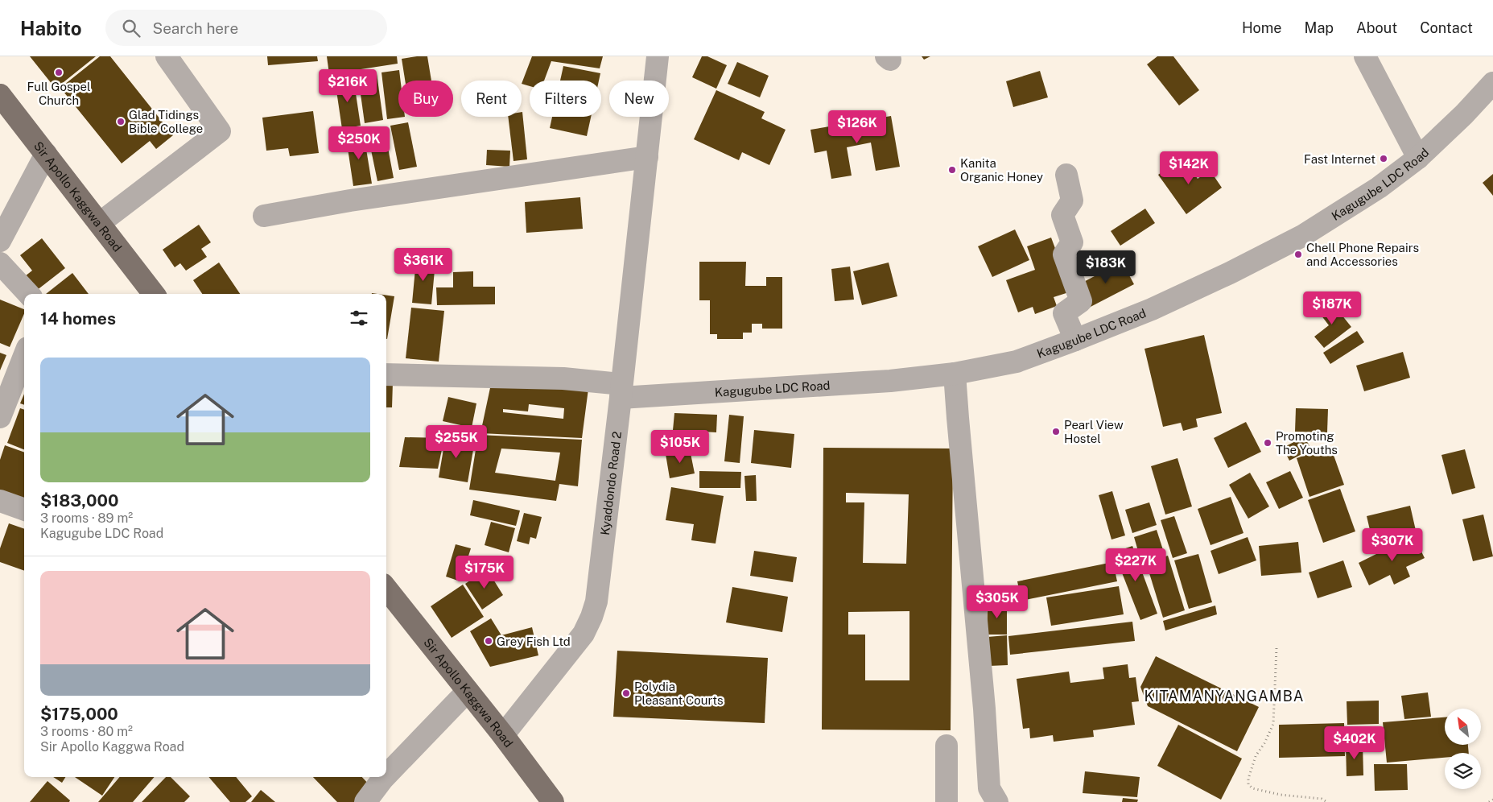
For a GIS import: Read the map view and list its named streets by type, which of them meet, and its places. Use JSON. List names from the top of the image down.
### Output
{
  "streets": {
    "main road": ["Sir Apollo Kaggwa Road"],
    "street": ["Kagugube LDC Road", "Kyaddondo Road 2"]
  },
  "crossings": [
    ["Kagugube LDC Road", "Kyaddondo Road 2"],
    ["Sir Apollo Kaggwa Road", "Kyaddondo Road 2"]
  ],
  "districts": ["KITAMANYANGAMBA"],
  "places": [
    "Full Gospel Church",
    "Glad Tidings Bible College",
    "Fast Internet",
    "Kanita Organic Honey",
    "Chell Phone Repairs and Accessories",
    "Pearl View Hostel",
    "Promoting The Youths",
    "Grey Fish Ltd",
    "Polydia Pleasant Courts"
  ],
  "north": "top left",
  "page": {
    "header": "Habito",
    "search": "Search here",
    "nav": [
      "Home",
      "Map",
      "About",
      "Contact"
    ],
    "price": [
      "$216K",
      "$126K",
      "$250K",
      "$142K",
      "$361K",
      "$183K",
      "$187K",
      "$255K",
      "$105K",
      "$307K",
      "$227K",
      "$175K",
      "$305K",
      "$402K"
    ],
    "chip": [
      "Buy",
      "Rent",
      "Filters",
      "New"
    ],
    "heading": "14 homes",
    "list": [
      {
        "name": "$183,000",
        "note": "3 rooms · 89 m² · Kagugube LDC Road"
      },
      {
        "name": "$175,000",
        "note": "3 rooms · 80 m² · Sir Apollo Kaggwa Road"
      }
    ]
  }
}
